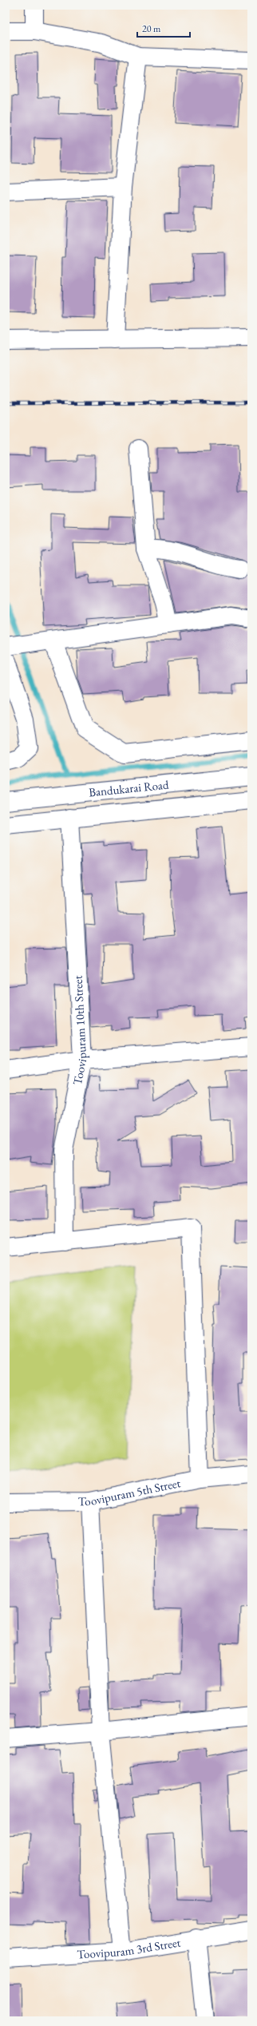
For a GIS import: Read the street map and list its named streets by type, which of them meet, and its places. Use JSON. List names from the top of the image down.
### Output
{
  "streets": {
    "street": [
      "Bandukarai Road",
      "Toovipuram 10th Street",
      "Toovipuram 5th Street",
      "Toovipuram 3rd Street"
    ]
  },
  "crossings": [
    ["Bandukarai Road", "Toovipuram 10th Street"]
  ],
  "scale_bar": "20 m"
}
